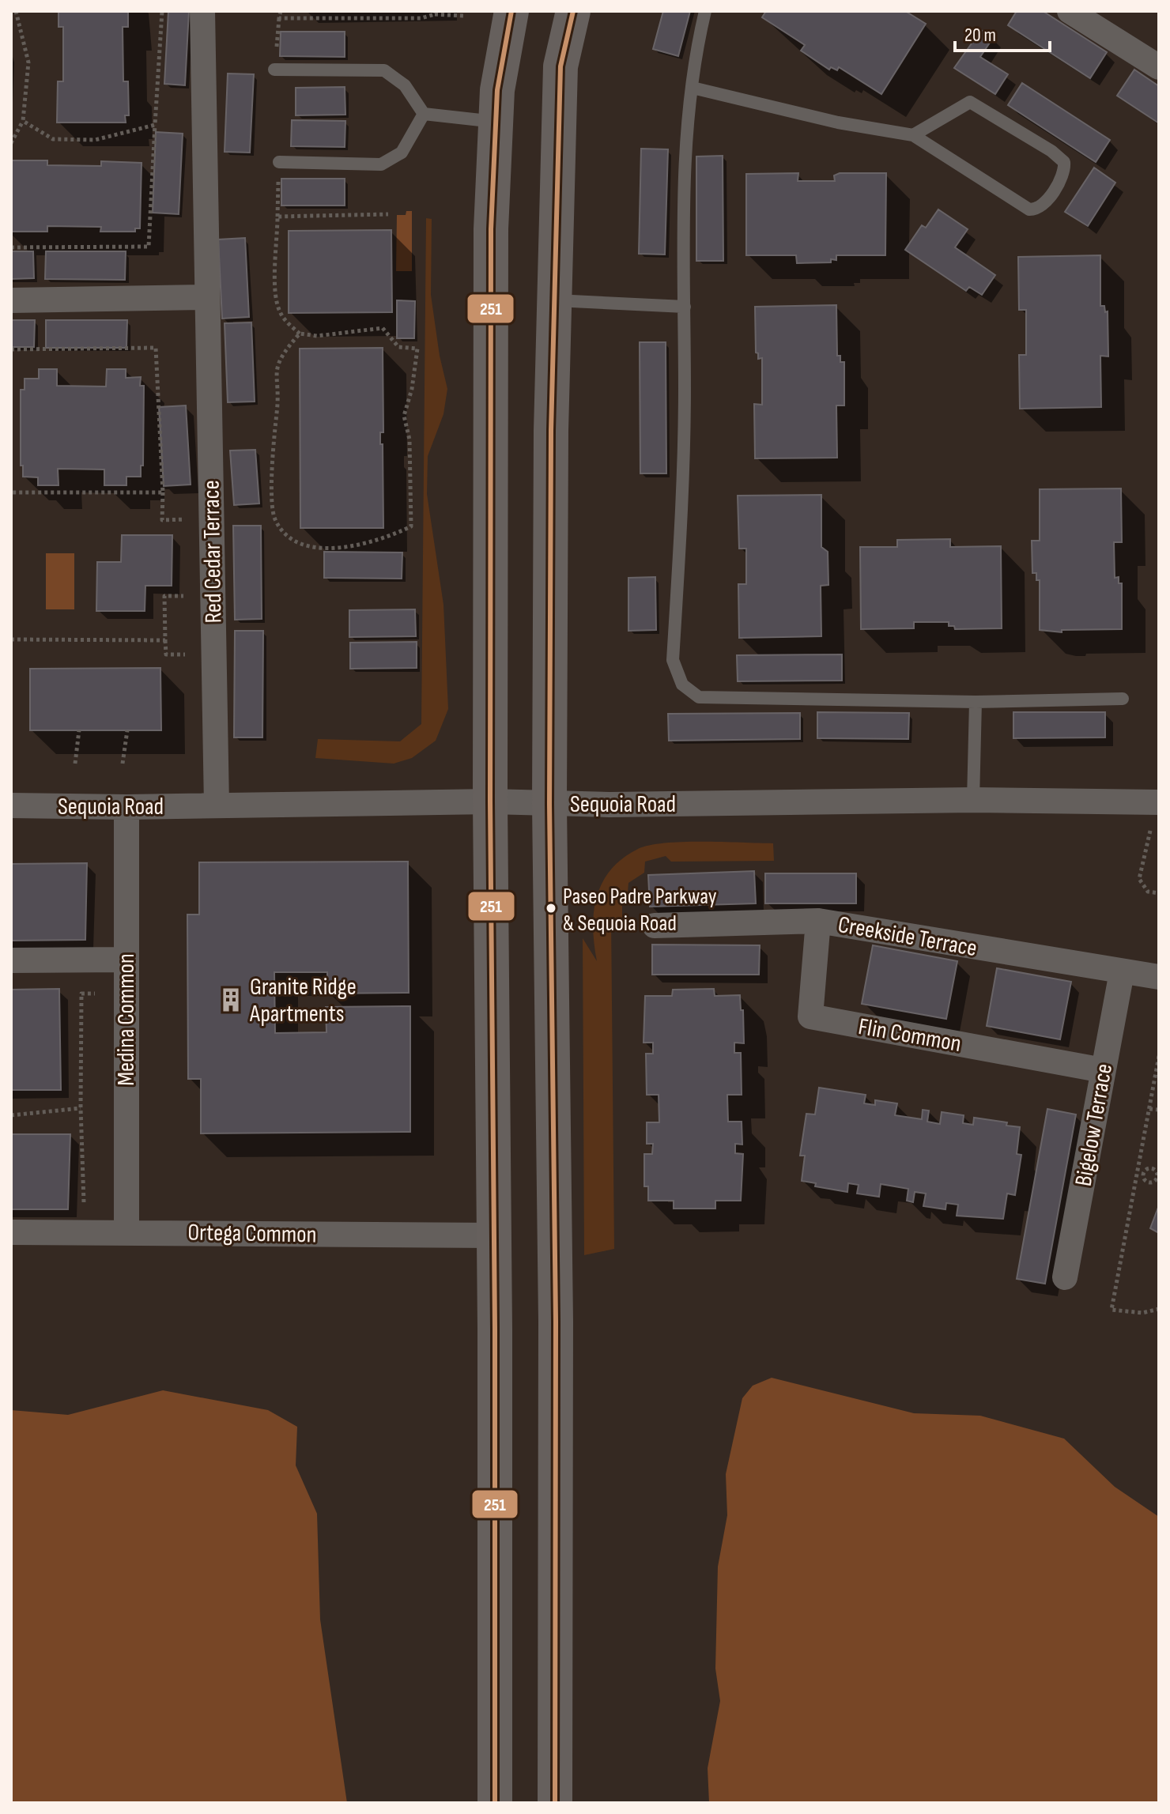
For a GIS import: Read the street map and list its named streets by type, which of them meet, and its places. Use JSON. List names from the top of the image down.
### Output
{
  "streets": {
    "street": [
      "Red Cedar Terrace",
      "Sequoia Road",
      "Creekside Terrace",
      "Medina Common",
      "Flin Common",
      "Bigelow Terrace",
      "Ortega Common"
    ]
  },
  "crossings": [
    ["Red Cedar Terrace", "Sequoia Road"],
    ["Sequoia Road", "Medina Common"],
    ["Creekside Terrace", "Flin Common"],
    ["Creekside Terrace", "Bigelow Terrace"],
    ["Medina Common", "Ortega Common"],
    ["Flin Common", "Bigelow Terrace"]
  ],
  "places": {
    "other": ["Paseo Padre Parkway & Sequoia Road"],
    "building": ["Granite Ridge Apartments"]
  },
  "lines": ["transit line 251"],
  "scale_bar": "20 m"
}
